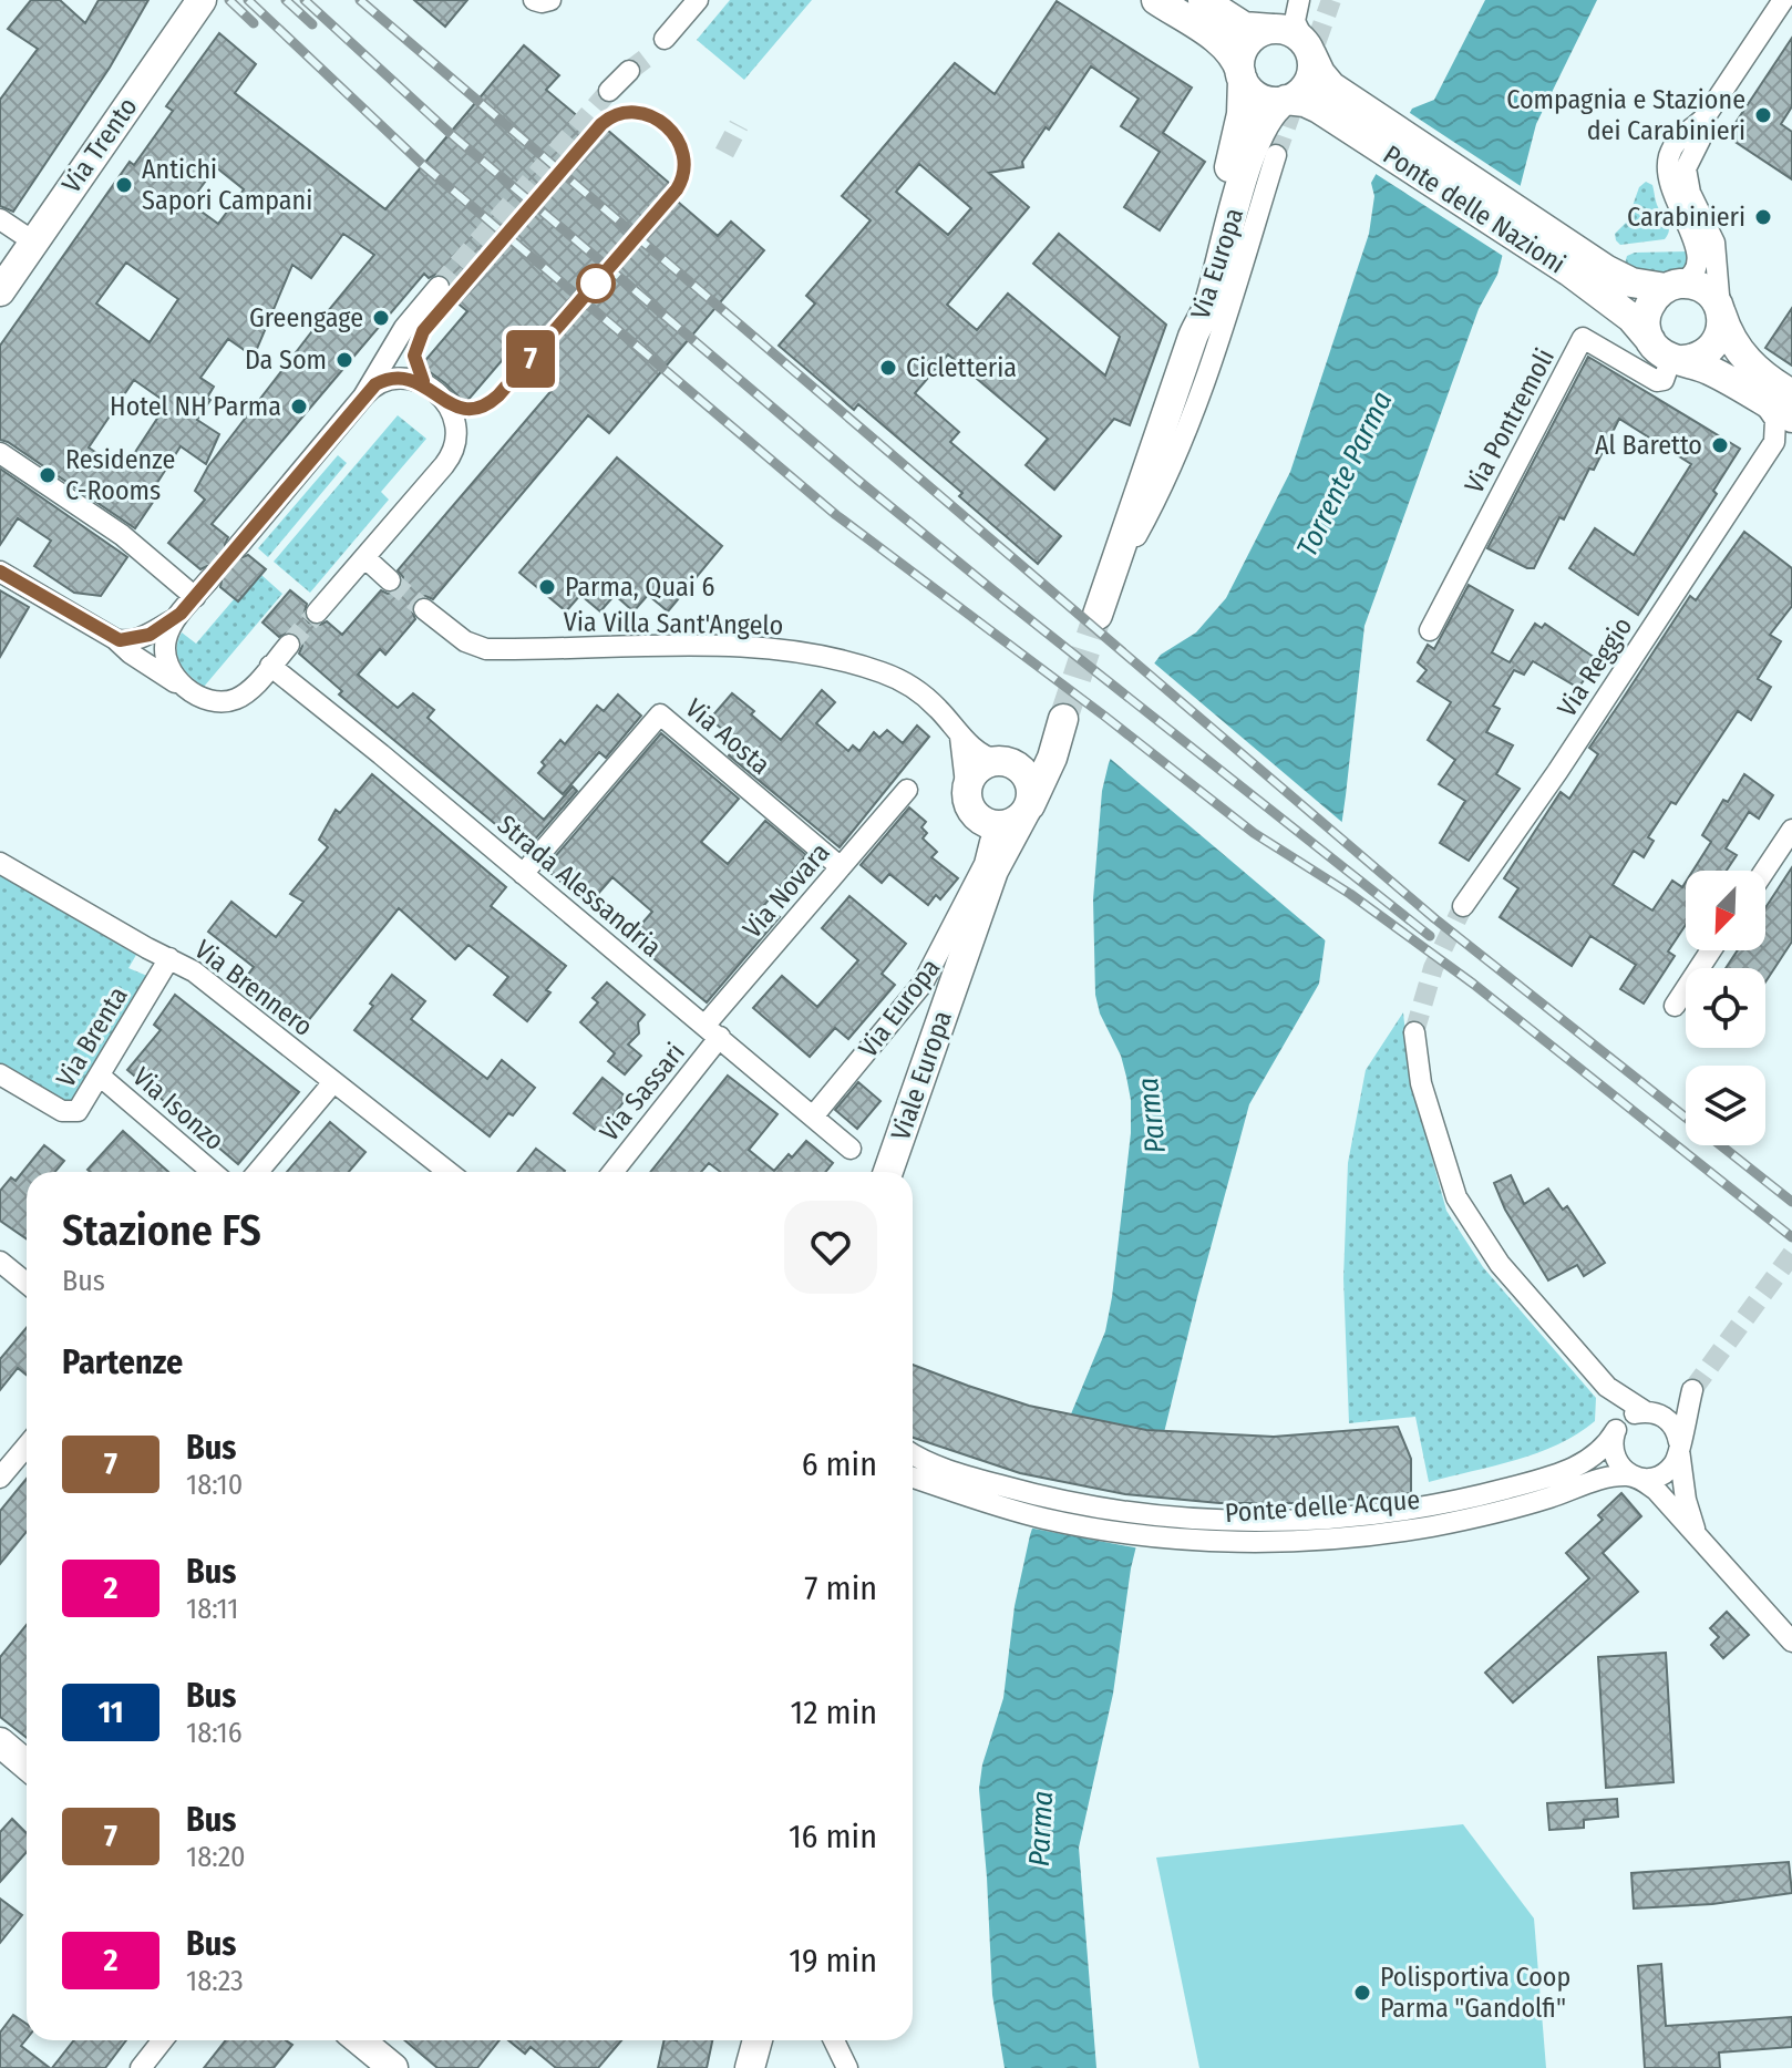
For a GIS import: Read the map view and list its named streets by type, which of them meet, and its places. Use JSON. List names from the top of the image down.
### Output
{
  "streets": {
    "main road": [
      "Via Trento",
      "Ponte delle Nazioni",
      "Via Europa",
      "Viale Europa"
    ],
    "street": [
      "Via Pontremoli",
      "Via Villa Sant'Angelo",
      "Via Reggio",
      "Via Aosta",
      "Strada Alessandria",
      "Via Novara",
      "Via Brennero",
      "Via Brenta",
      "Via Sassari",
      "Via Isonzo",
      "Ponte delle Acque"
    ]
  },
  "crossings": [
    ["Ponte delle Nazioni", "Via Europa"],
    ["Ponte delle Nazioni", "Via Pontremoli"],
    ["Via Europa", "Via Villa Sant'Angelo"],
    ["Via Europa", "Strada Alessandria"],
    ["Via Europa", "Viale Europa"],
    ["Via Aosta", "Strada Alessandria"],
    ["Via Aosta", "Via Novara"],
    ["Strada Alessandria", "Via Novara"],
    ["Strada Alessandria", "Via Sassari"],
    ["Via Novara", "Via Sassari"],
    ["Via Brennero", "Via Brenta"],
    ["Via Brenta", "Via Isonzo"]
  ],
  "water": ["Torrente Parma", "Parma"],
  "places": [
    "Compagnia e Stazione dei Carabinieri",
    "Antichi Sapori Campani",
    "Carabinieri",
    "Greengage",
    "Da Som",
    "Cicletteria",
    "Hotel NH Parma",
    "Al Baretto",
    "Residenze C-Rooms",
    "Parma, Quai 6",
    "Polisportiva Coop Parma \"Gandolfi\""
  ],
  "lines": ["bus line 7"],
  "north": "bottom left",
  "page": {
    "on_map": "7",
    "heading": [
      ["Stazione FS", "Bus"],
      "Partenze"
    ],
    "list": [
      {
        "mark": "7",
        "name": "Bus",
        "note": "18:10",
        "value": "6 min"
      },
      {
        "mark": "2",
        "name": "Bus",
        "note": "18:11",
        "value": "7 min"
      },
      {
        "mark": "11",
        "name": "Bus",
        "note": "18:16",
        "value": "12 min"
      },
      {
        "mark": "7",
        "name": "Bus",
        "note": "18:20",
        "value": "16 min"
      },
      {
        "mark": "2",
        "name": "Bus",
        "note": "18:23",
        "value": "19 min"
      }
    ]
  }
}
